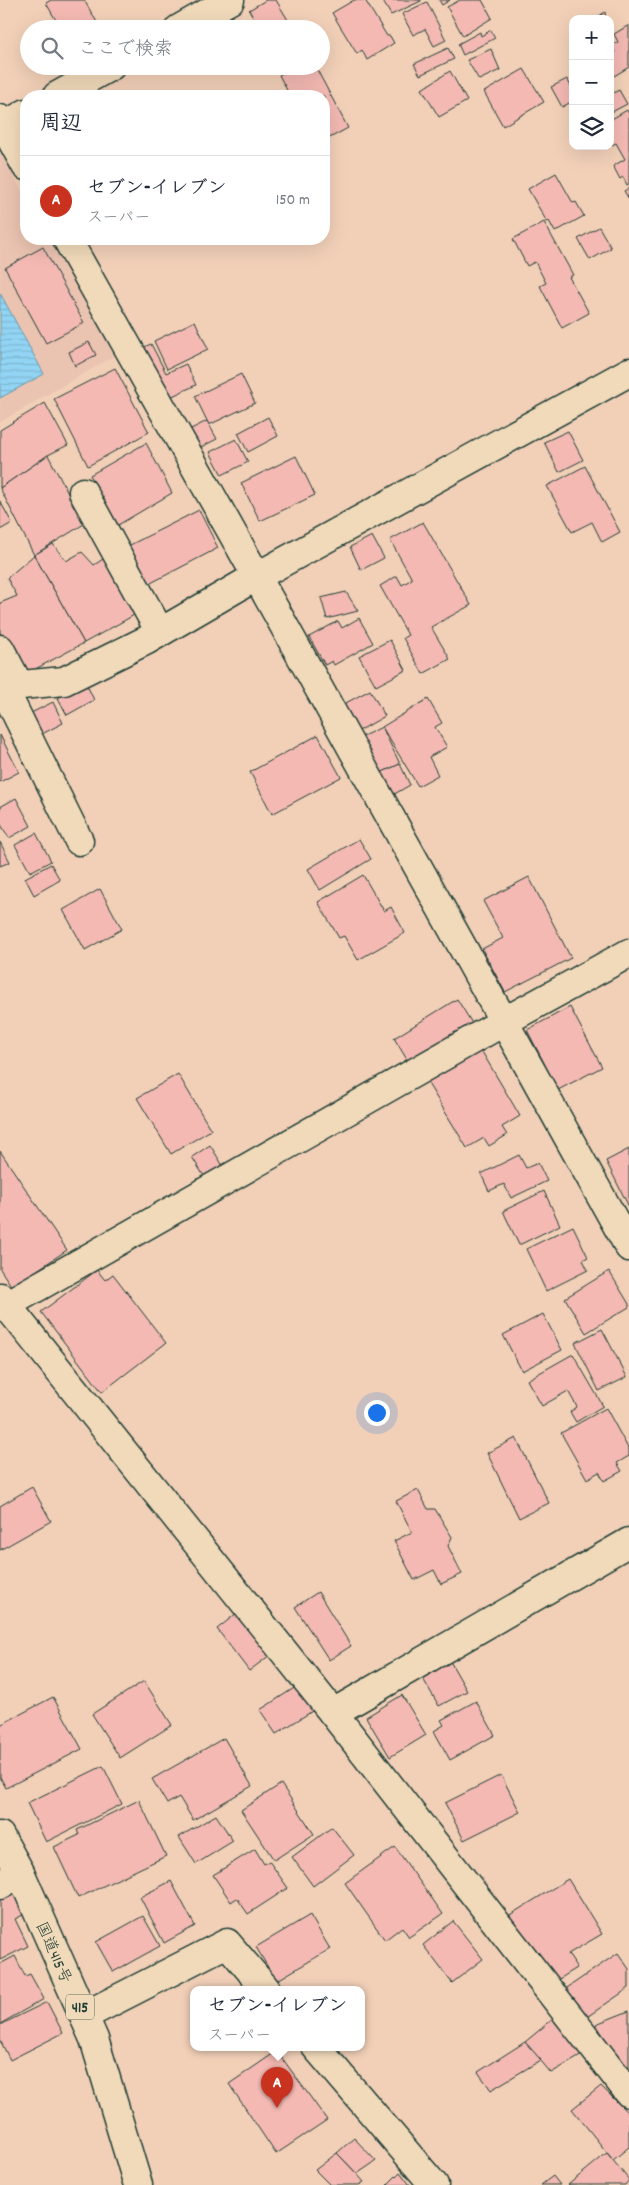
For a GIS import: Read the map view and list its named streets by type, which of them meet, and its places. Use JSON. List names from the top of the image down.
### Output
{
  "streets": {
    "main road": ["国道415号", "415"]
  },
  "page": {
    "map_buttons": ["+", "−"],
    "search": "ここで検索",
    "heading": "周辺",
    "list": [
      {
        "mark": "A",
        "name": "セブン-イレブン",
        "note": "スーパー",
        "value": "150 m"
      }
    ],
    "popup": ["セブン-イレブン", "スーパー"],
    "pins": "A"
  }
}
